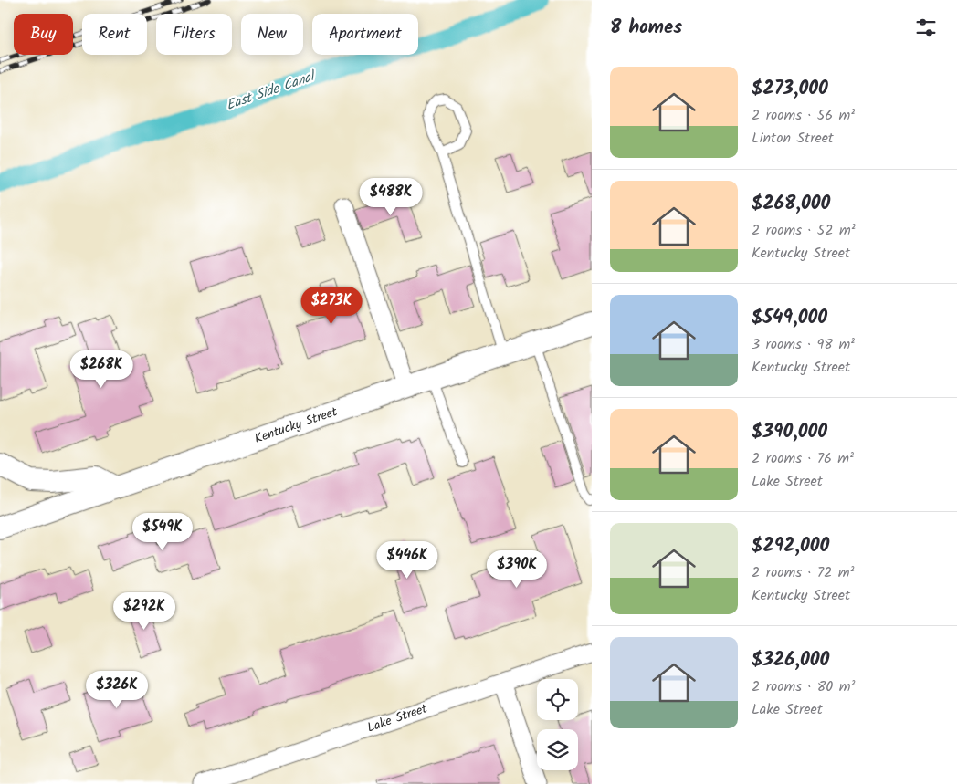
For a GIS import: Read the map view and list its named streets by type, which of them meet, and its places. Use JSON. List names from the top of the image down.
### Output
{
  "streets": {
    "street": ["Kentucky Street", "Lake Street"]
  },
  "water": ["East Side Canal"],
  "page": {
    "heading": "8 homes",
    "chip": [
      "Buy",
      "Rent",
      "Filters",
      "New",
      "Apartment"
    ],
    "list": [
      {
        "name": "$273,000",
        "note": "2 rooms · 56 m² · Linton Street"
      },
      {
        "name": "$268,000",
        "note": "2 rooms · 52 m² · Kentucky Street"
      },
      {
        "name": "$549,000",
        "note": "3 rooms · 98 m² · Kentucky Street"
      },
      {
        "name": "$390,000",
        "note": "2 rooms · 76 m² · Lake Street"
      },
      {
        "name": "$292,000",
        "note": "2 rooms · 72 m² · Kentucky Street"
      },
      {
        "name": "$326,000",
        "note": "2 rooms · 80 m² · Lake Street"
      }
    ],
    "price": [
      "$488K",
      "$273K",
      "$268K",
      "$549K",
      "$446K",
      "$390K",
      "$292K",
      "$326K"
    ]
  }
}
